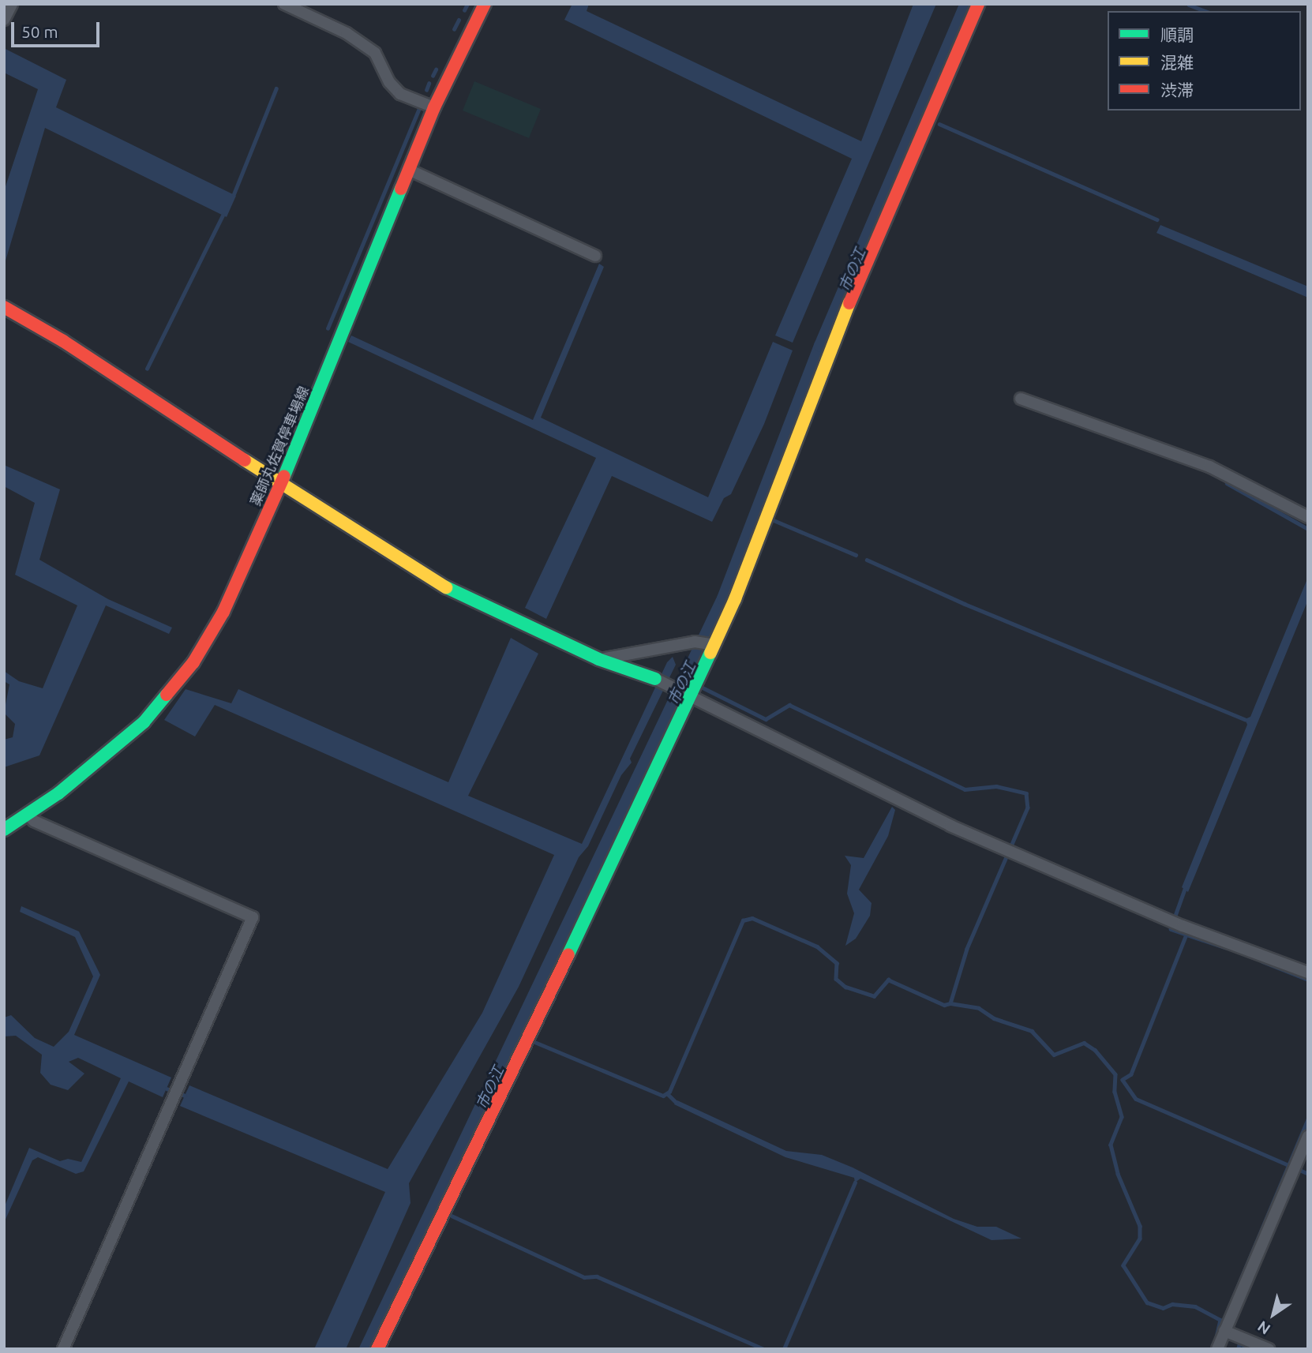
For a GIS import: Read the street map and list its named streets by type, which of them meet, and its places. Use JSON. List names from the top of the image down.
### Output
{
  "streets": {
    "street": ["薬師丸佐賀停車場線"]
  },
  "water": ["市の江"],
  "legend": ["順調", "混雑", "渋滞"],
  "scale_bar": "50 m",
  "north": "bottom left"
}
